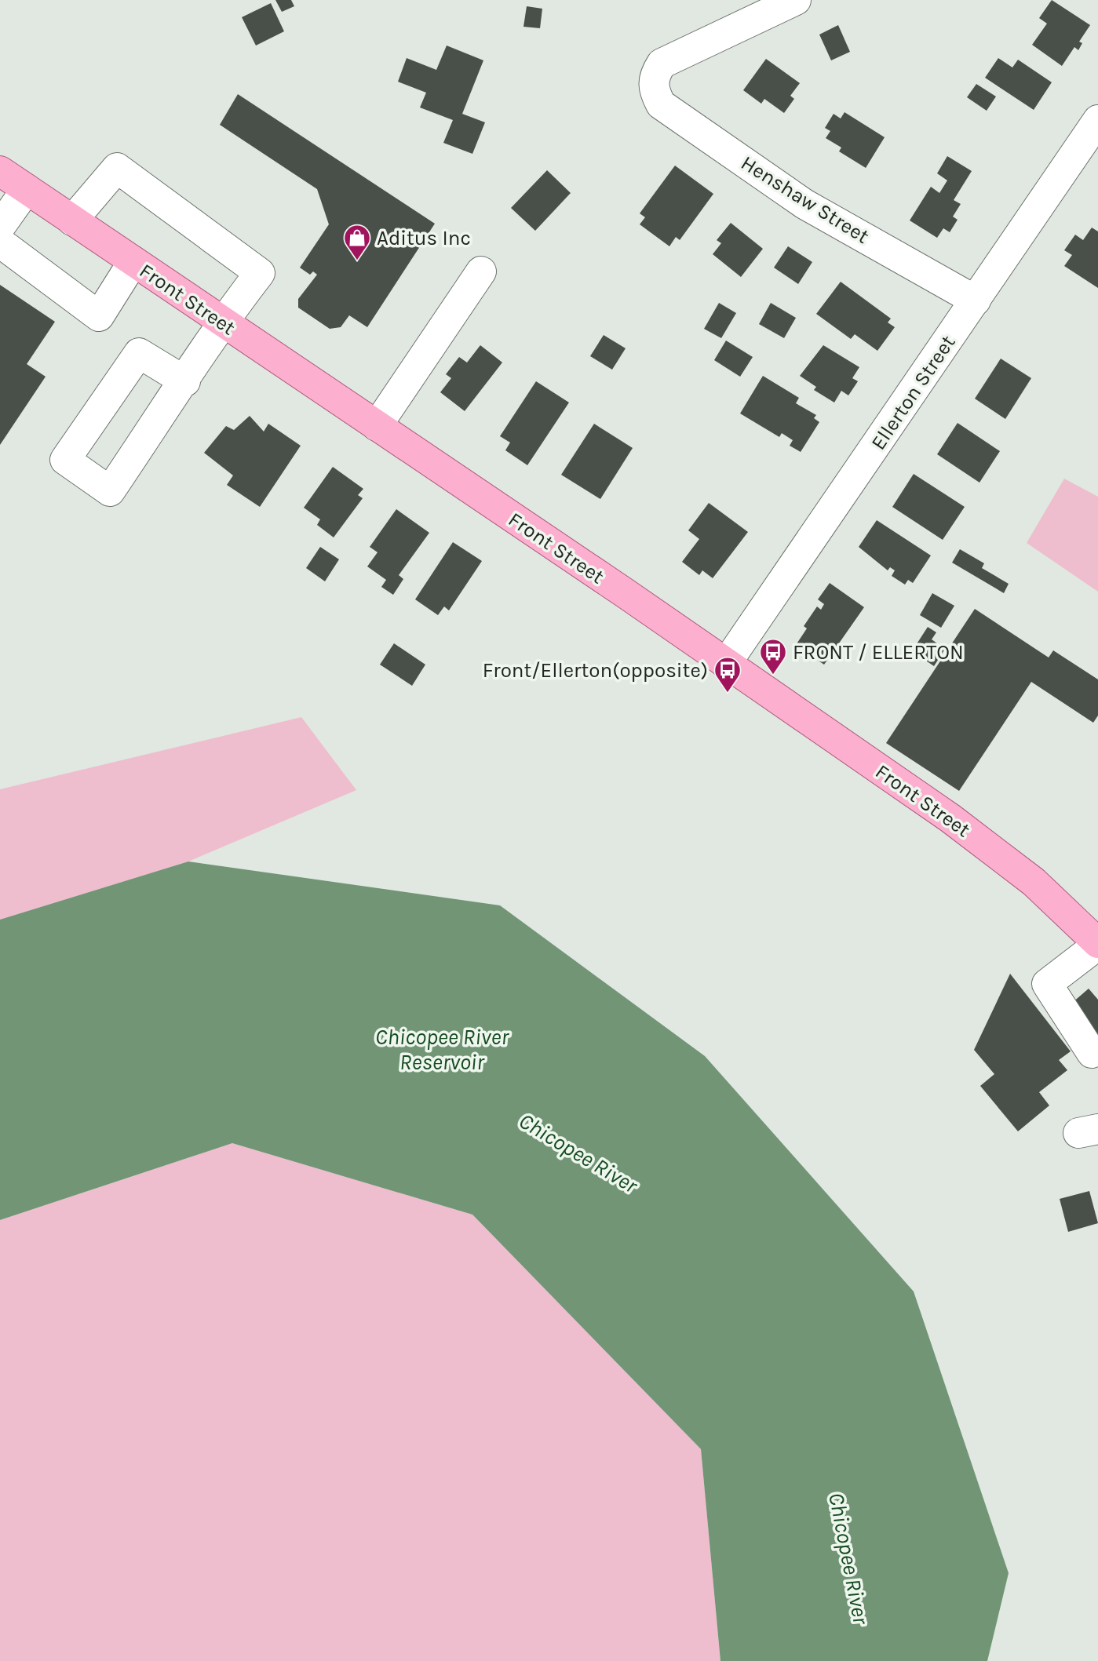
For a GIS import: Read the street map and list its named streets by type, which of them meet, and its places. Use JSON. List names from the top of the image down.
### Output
{
  "streets": {
    "main road": ["Front Street"],
    "street": ["Henshaw Street", "Ellerton Street"]
  },
  "crossings": [
    ["Henshaw Street", "Ellerton Street"],
    ["Front Street", "Ellerton Street"]
  ],
  "water": ["Chicopee River Reservoir", "Chicopee River"],
  "places": {
    "shop": ["Aditus Inc"],
    "bus stop": ["FRONT / ELLERTON", "Front/Ellerton(opposite)"]
  }
}
